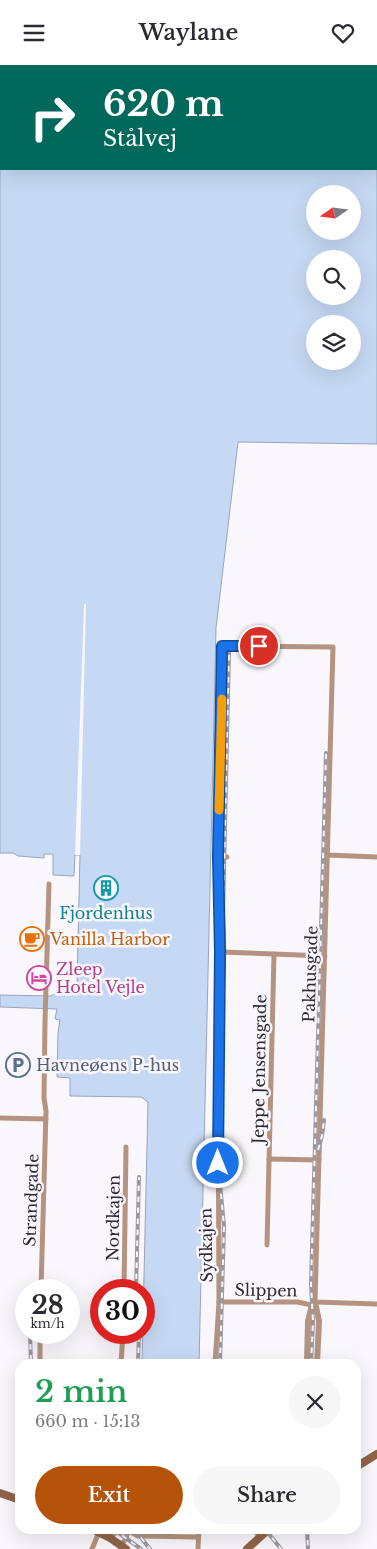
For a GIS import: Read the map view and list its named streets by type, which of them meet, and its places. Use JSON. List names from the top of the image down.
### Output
{
  "streets": {
    "street": [
      "Pakhusgade",
      "Jeppe Jensensgade",
      "Strandgade",
      "Nordkajen",
      "Sydkajen",
      "Slippen"
    ]
  },
  "crossings": [
    ["Pakhusgade", "Sydkajen"],
    ["Pakhusgade", "Slippen"],
    ["Sydkajen", "Slippen"]
  ],
  "places": {
    "building": ["Fjordenhus"],
    "cafe": ["Vanilla Harbor"],
    "hotel": ["Zleep Hotel Vejle"],
    "parking": ["Havneøens P-hus"]
  },
  "north": "left",
  "page": {
    "header": "Waylane",
    "turn": ["620 m", "Stålvej"],
    "speed": "28 km/h",
    "limit": "30",
    "heading": ["2 min", "660 m · 15:13"],
    "buttons": ["Exit", "Share"]
  }
}
